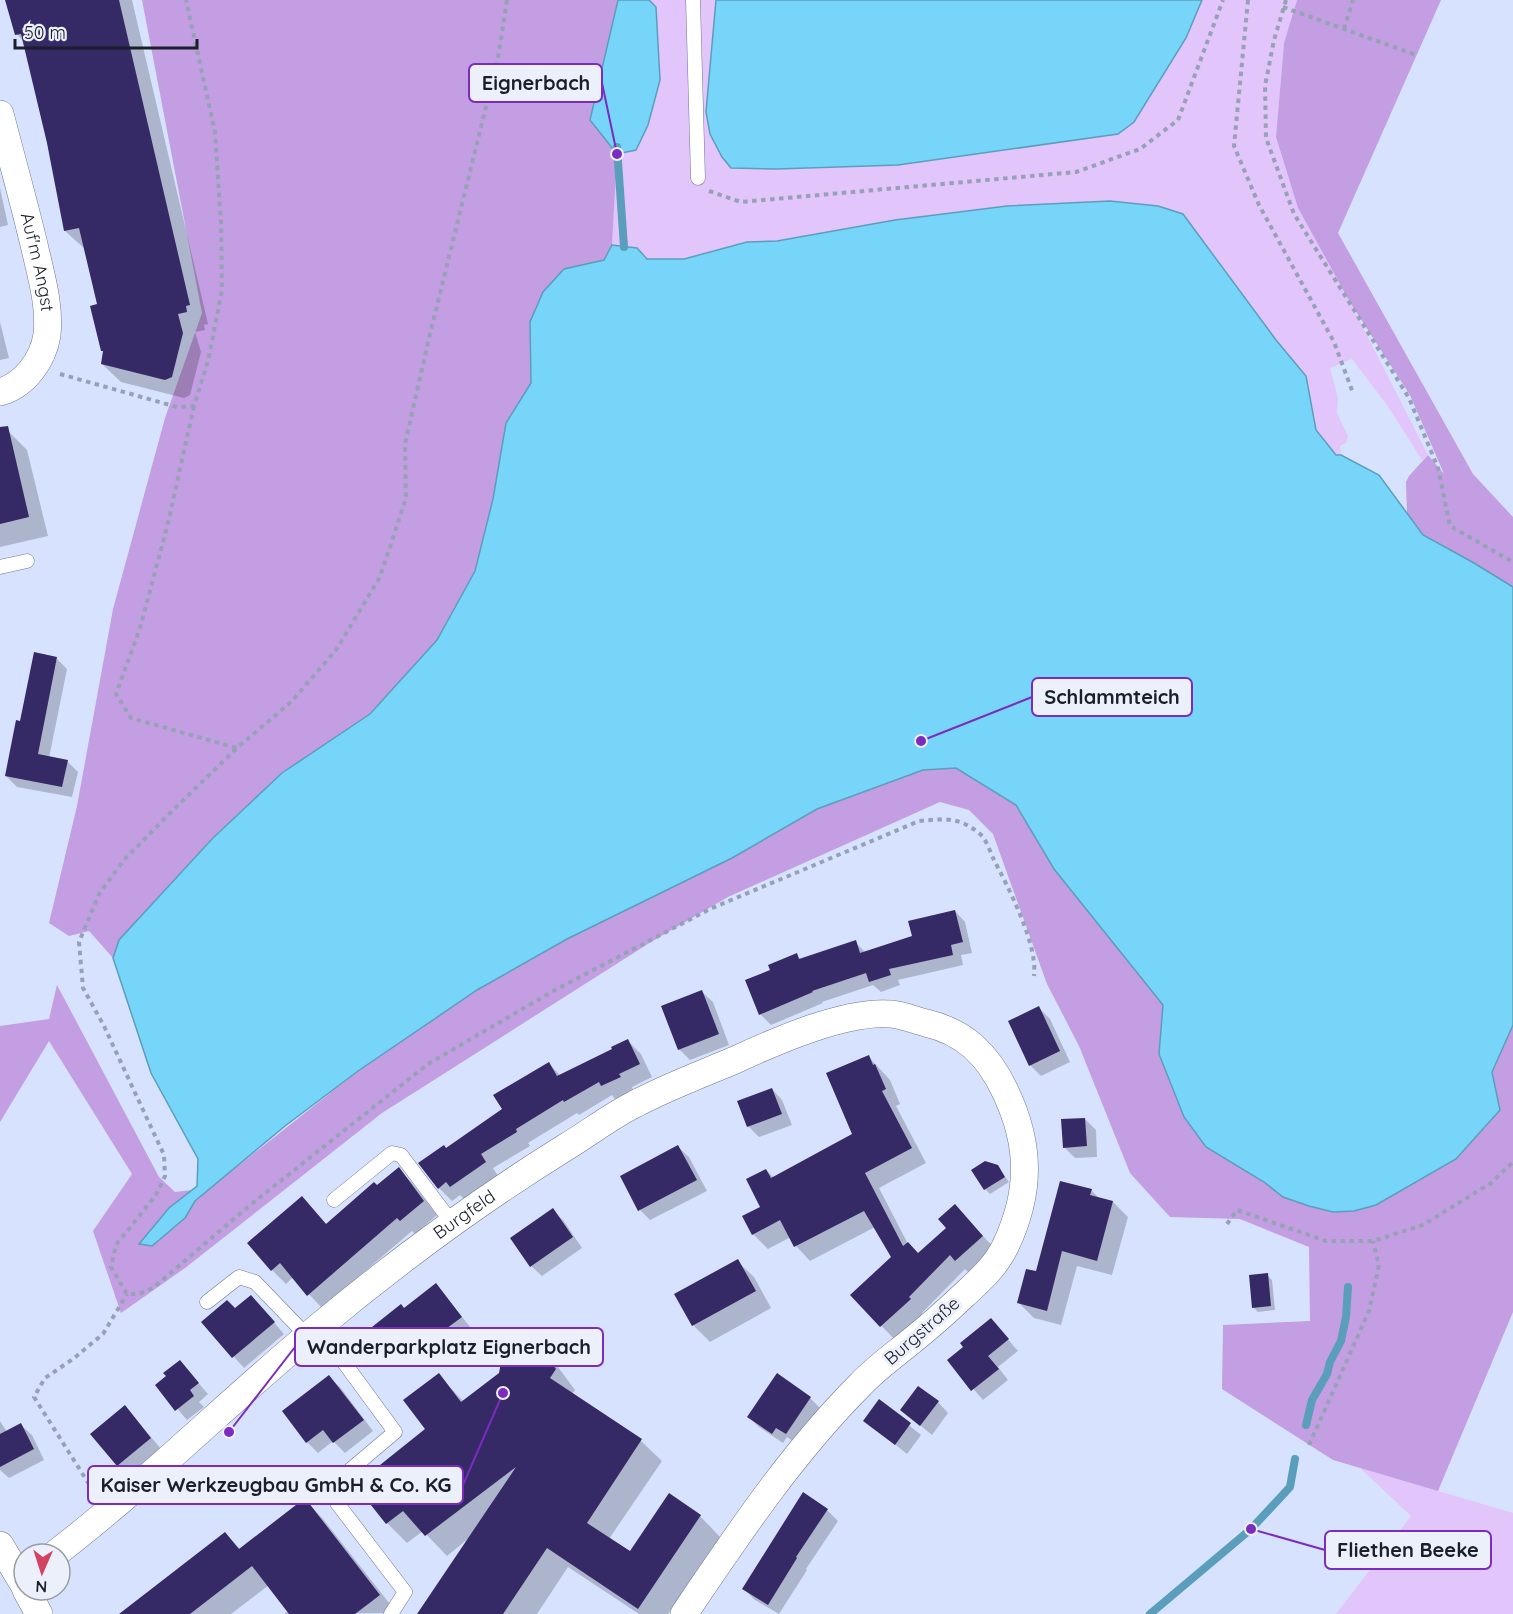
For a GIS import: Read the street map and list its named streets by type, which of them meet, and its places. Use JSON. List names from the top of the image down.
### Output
{
  "streets": {
    "street": ["Auf'm Angst", "Burgfeld", "Burgstraße"]
  },
  "crossings": [
    ["Burgfeld", "Burgstraße"]
  ],
  "places": [
    "Eignerbach",
    "Schlammteich",
    "Kaiser Werkzeugbau GmbH & Co. KG",
    "Wanderparkplatz Eignerbach",
    "Fliethen Beeke"
  ],
  "scale_bar": "50 m",
  "north": "bottom"
}
